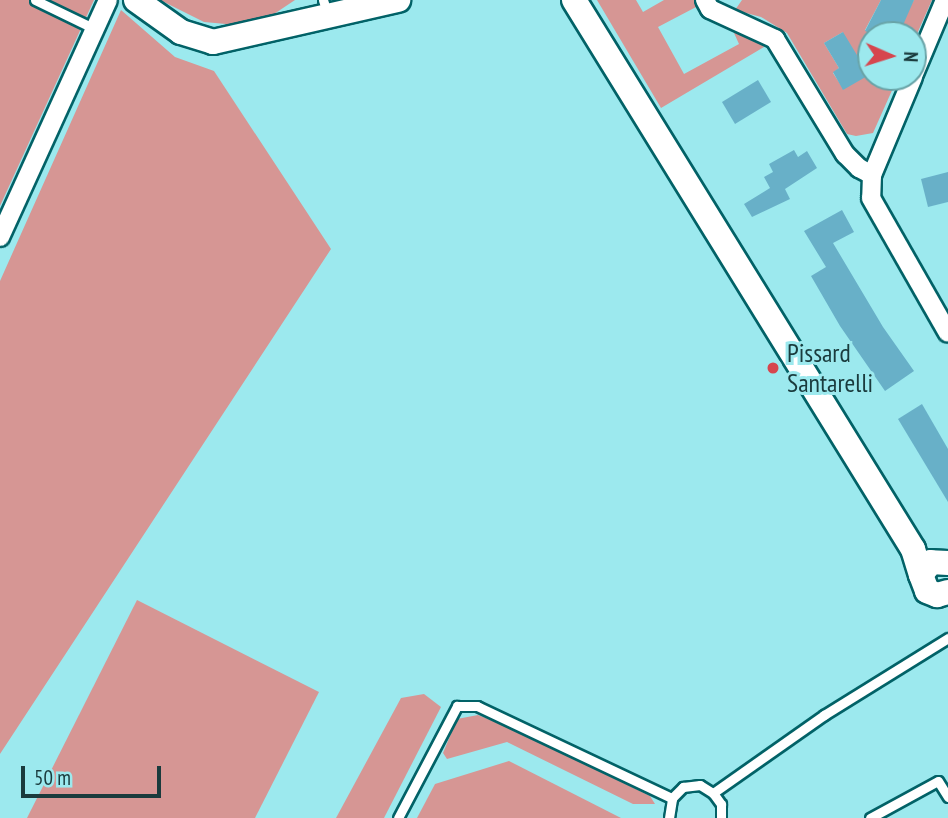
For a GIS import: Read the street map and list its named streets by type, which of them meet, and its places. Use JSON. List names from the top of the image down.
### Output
{
  "places": ["Pissard Santarelli"],
  "scale_bar": "50 m",
  "north": "right"
}
